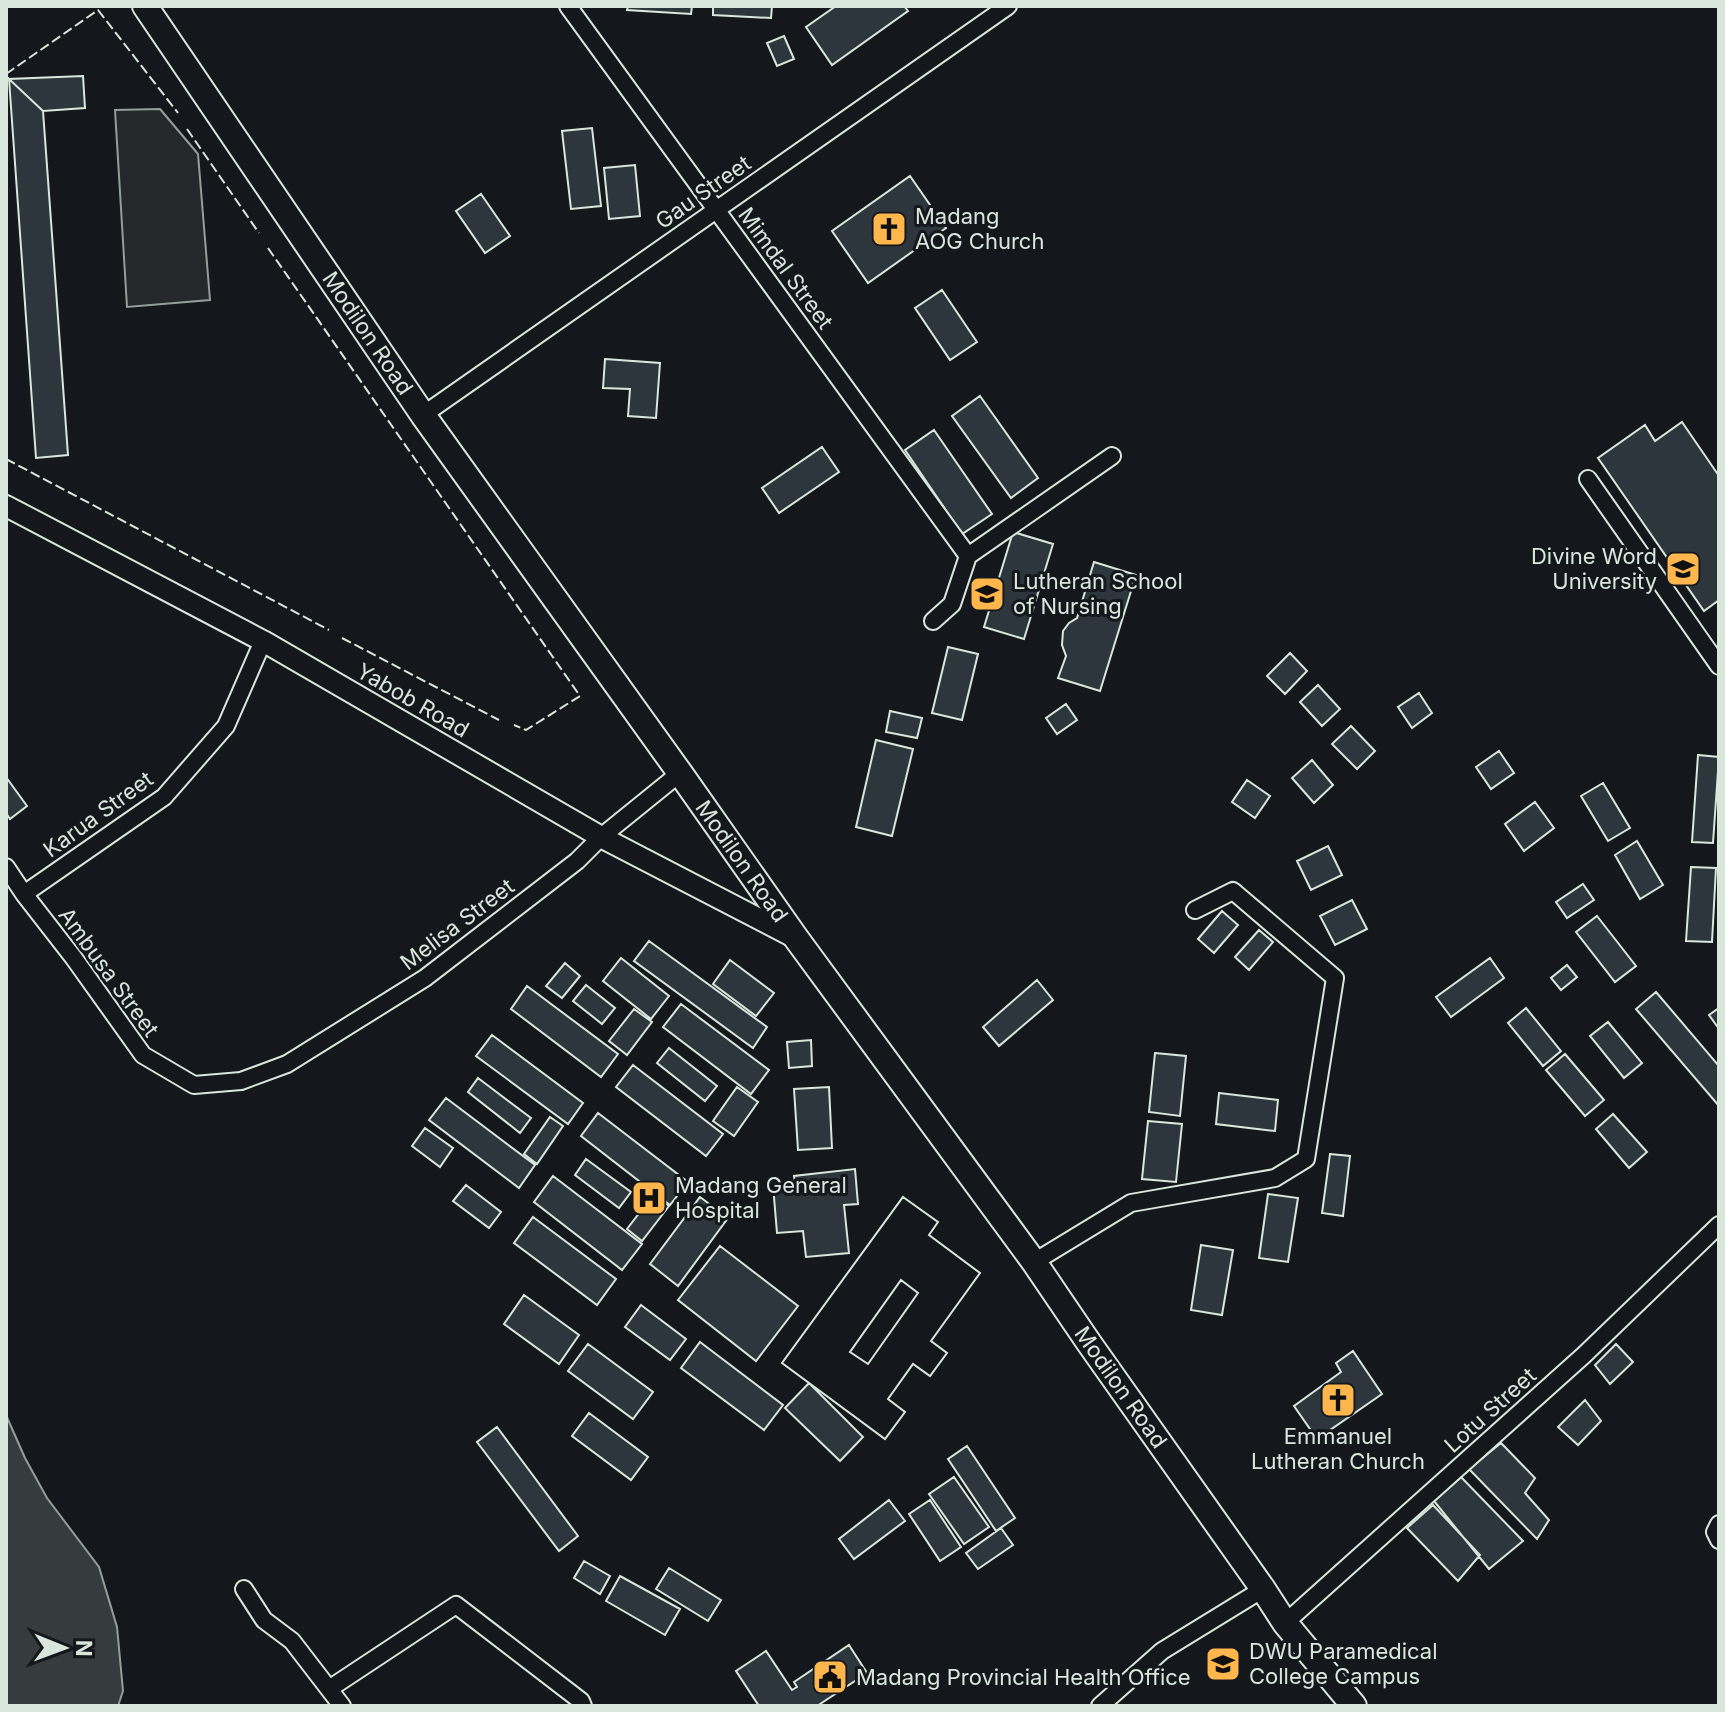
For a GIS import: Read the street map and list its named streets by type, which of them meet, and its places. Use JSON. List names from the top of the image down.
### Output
{
  "streets": {
    "main road": ["Modilon Road"],
    "street": [
      "Gau Street",
      "Mimdal Street",
      "Yabob Road",
      "Karua Street",
      "Melisa Street",
      "Ambusa Street",
      "Lotu Street"
    ]
  },
  "crossings": [
    ["Gau Street", "Mimdal Street"],
    ["Gau Street", "Modilon Road"],
    ["Modilon Road", "Yabob Road"],
    ["Modilon Road", "Melisa Street"],
    ["Modilon Road", "Lotu Street"],
    ["Yabob Road", "Karua Street"],
    ["Yabob Road", "Melisa Street"],
    ["Karua Street", "Ambusa Street"],
    ["Melisa Street", "Ambusa Street"]
  ],
  "places": {
    "church": ["Madang AOG Church", "Emmanuel Lutheran Church"],
    "school or university": ["Divine Word University", "Lutheran School of Nursing", "DWU Paramedical College Campus"],
    "hospital": ["Madang General Hospital"],
    "public building": ["Madang Provincial Health Office"]
  },
  "north": "right"
}
